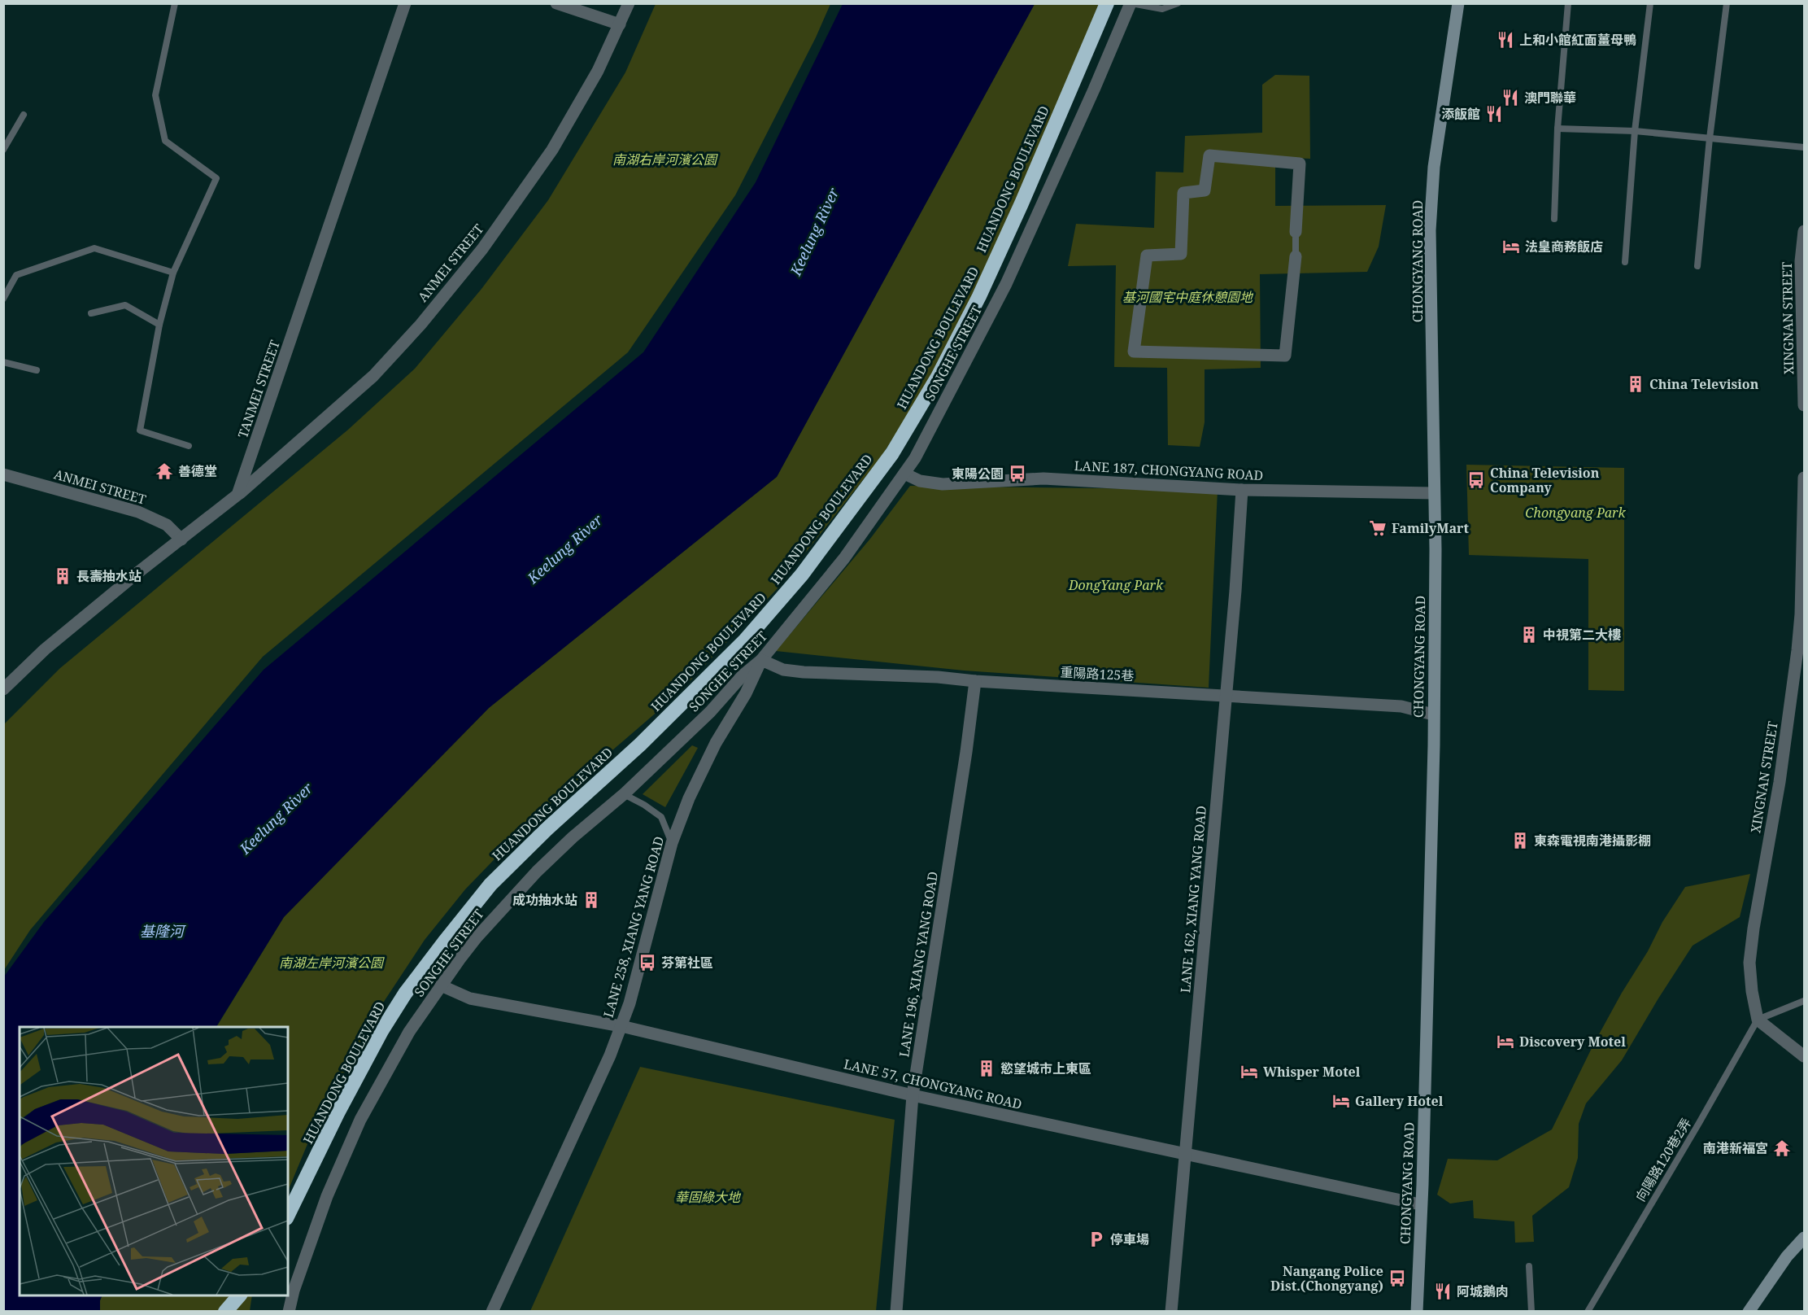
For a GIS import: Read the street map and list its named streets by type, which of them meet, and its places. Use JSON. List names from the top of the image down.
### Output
{
  "streets": {
    "highway": ["HUANDONG BOULEVARD"],
    "street": [
      "CHONGYANG ROAD",
      "ANMEI STREET",
      "XINGNAN STREET",
      "SONGHE STREET",
      "TANMEI STREET",
      "LANE 187, CHONGYANG ROAD",
      "重陽路125巷",
      "LANE 162, XIANG YANG ROAD",
      "LANE 258, XIANG YANG ROAD",
      "LANE 196, XIANG YANG ROAD",
      "LANE 57, CHONGYANG ROAD"
    ],
    "lane": ["向陽路120巷2弄"]
  },
  "crossings": [
    ["CHONGYANG ROAD", "LANE 187, CHONGYANG ROAD"],
    ["CHONGYANG ROAD", "重陽路125巷"],
    ["CHONGYANG ROAD", "LANE 57, CHONGYANG ROAD"],
    ["ANMEI STREET", "TANMEI STREET"],
    ["XINGNAN STREET", "向陽路120巷2弄"],
    ["SONGHE STREET", "LANE 187, CHONGYANG ROAD"],
    ["SONGHE STREET", "重陽路125巷"],
    ["SONGHE STREET", "LANE 258, XIANG YANG ROAD"],
    ["SONGHE STREET", "LANE 57, CHONGYANG ROAD"],
    ["LANE 187, CHONGYANG ROAD", "LANE 162, XIANG YANG ROAD"],
    ["重陽路125巷", "LANE 162, XIANG YANG ROAD"],
    ["重陽路125巷", "LANE 258, XIANG YANG ROAD"],
    ["重陽路125巷", "LANE 196, XIANG YANG ROAD"],
    ["LANE 162, XIANG YANG ROAD", "LANE 57, CHONGYANG ROAD"],
    ["LANE 258, XIANG YANG ROAD", "LANE 57, CHONGYANG ROAD"],
    ["LANE 196, XIANG YANG ROAD", "LANE 57, CHONGYANG ROAD"]
  ],
  "water": ["Keelung River", "基隆河"],
  "parks": [
    "南湖右岸河濱公園",
    "基河國宅中庭休憩園地",
    "Chongyang Park",
    "DongYang Park",
    "南湖左岸河濱公園",
    "華固綠大地"
  ],
  "places": {
    "restaurant": [
      "上和小館紅面薑母鴨",
      "澳門聯華",
      "添飯館",
      "阿城鵝肉"
    ],
    "hotel": [
      "法皇商務飯店",
      "Discovery Motel",
      "Whisper Motel",
      "Gallery Hotel"
    ],
    "building": [
      "China Television",
      "長壽抽水站",
      "中視第二大樓",
      "東森電視南港攝影棚",
      "成功抽水站",
      "慾望城市上東區"
    ],
    "temple": ["善德堂", "南港新福宮"],
    "bus stop": [
      "東陽公園",
      "China Television Company",
      "芬第社區",
      "Nangang Police Dist.(Chongyang)"
    ],
    "supermarket": ["FamilyMart"],
    "parking": ["停車場"]
  }
}
